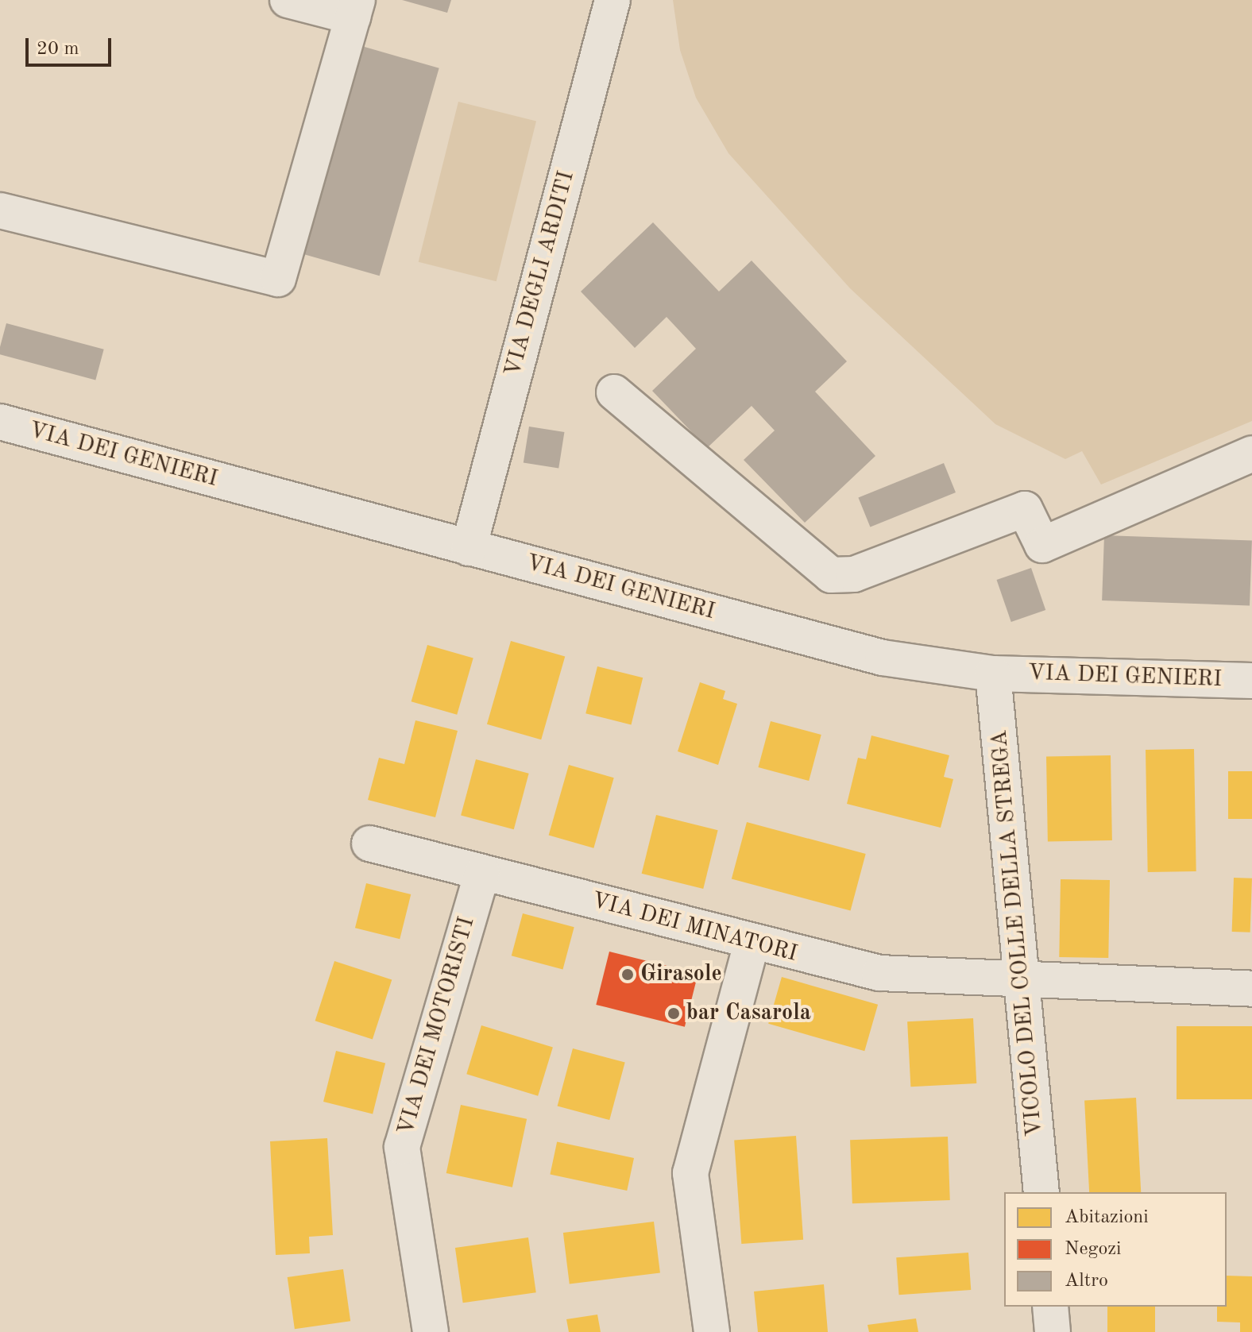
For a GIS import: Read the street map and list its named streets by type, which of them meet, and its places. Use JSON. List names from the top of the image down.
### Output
{
  "streets": {
    "street": [
      "VIA DEGLI ARDITI",
      "VIA DEI GENIERI",
      "VIA DEI MINATORI",
      "VICOLO DEL COLLE DELLA STREGA",
      "VIA DEI MOTORISTI"
    ]
  },
  "crossings": [
    ["VIA DEGLI ARDITI", "VIA DEI GENIERI"],
    ["VIA DEI GENIERI", "VICOLO DEL COLLE DELLA STREGA"],
    ["VIA DEI MINATORI", "VICOLO DEL COLLE DELLA STREGA"],
    ["VIA DEI MINATORI", "VIA DEI MOTORISTI"]
  ],
  "places": ["Girasole", "bar Casarola"],
  "legend": ["Abitazioni", "Negozi", "Altro"],
  "scale_bar": "20 m"
}
